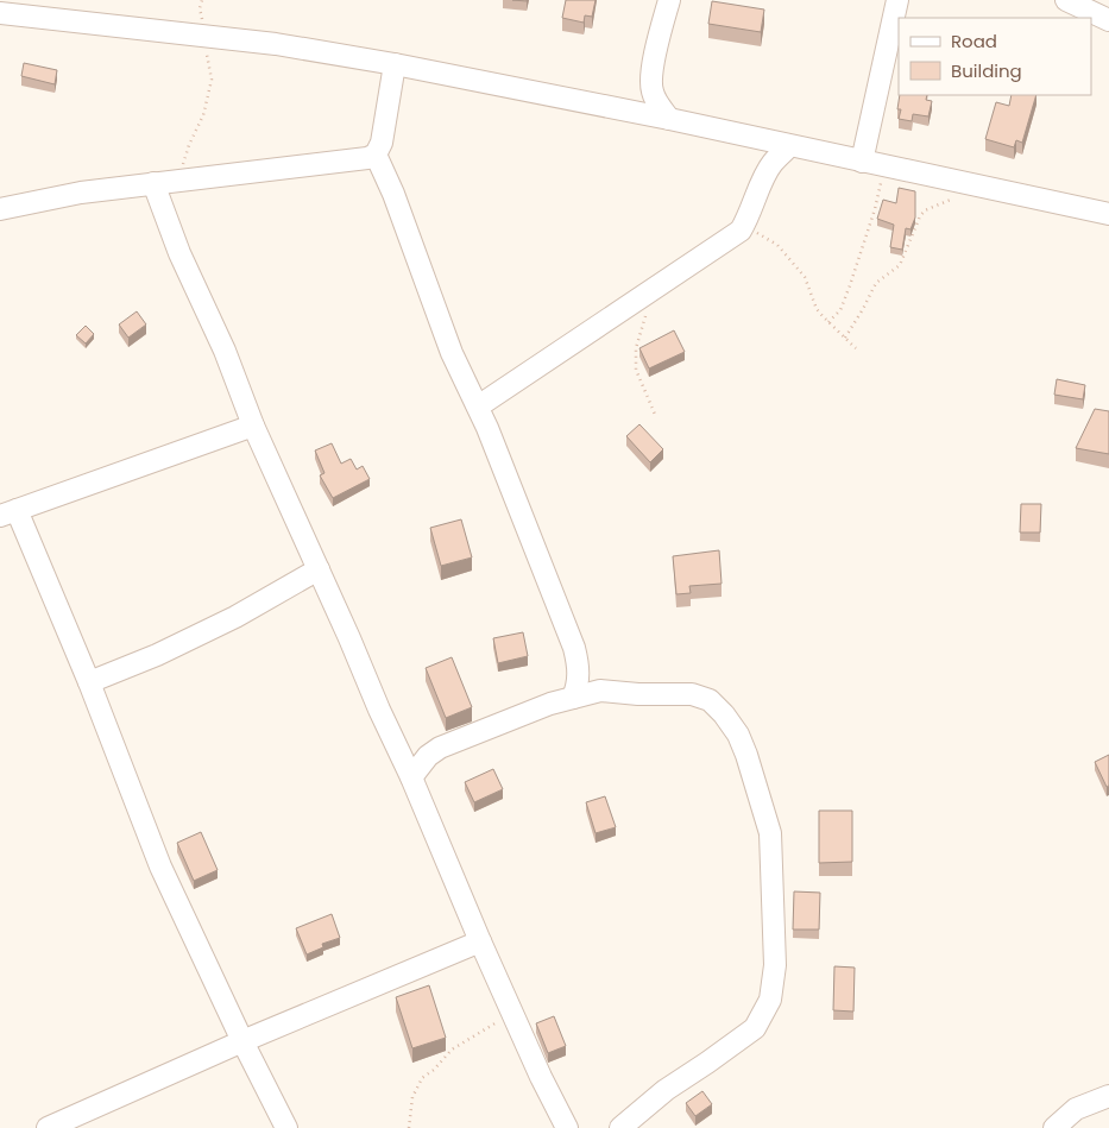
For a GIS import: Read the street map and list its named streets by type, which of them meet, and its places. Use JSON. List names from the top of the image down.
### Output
{
  "legend": ["Road", "Building"]
}
